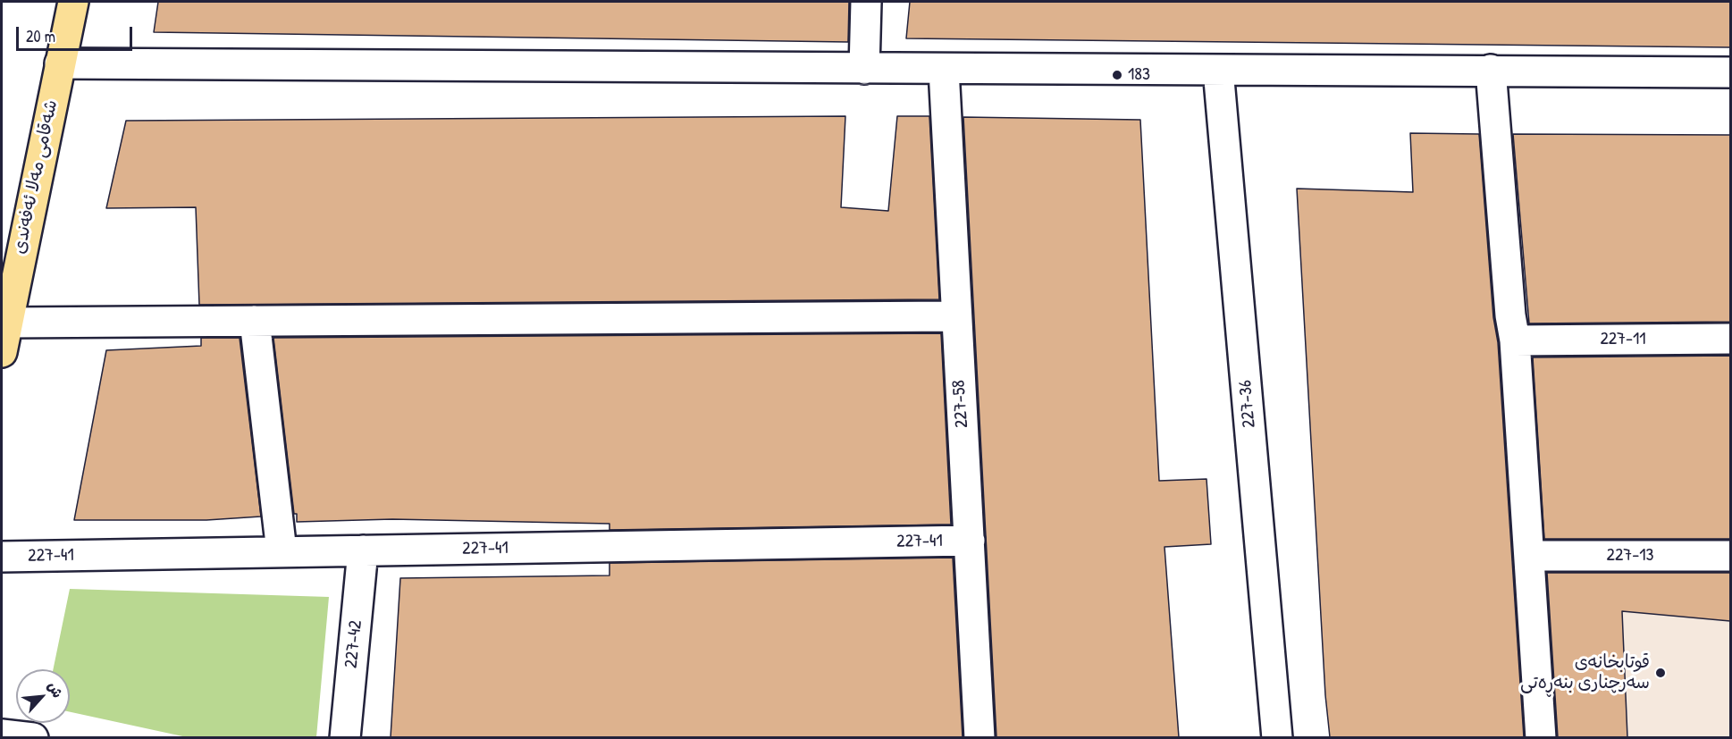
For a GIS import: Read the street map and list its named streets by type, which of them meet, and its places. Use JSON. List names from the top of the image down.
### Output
{
  "streets": {
    "main road": ["شەقامی مەلا ئەفەندی"],
    "street": [
      "227-11",
      "227-58",
      "227-36",
      "227-41",
      "227-13",
      "227-42"
    ]
  },
  "crossings": [
    ["227-58", "227-41"],
    ["227-41", "227-42"]
  ],
  "places": ["183", "قوتابخانەی سەرچناری بنەڕەتی"],
  "scale_bar": "20 m",
  "north": "top right"
}
